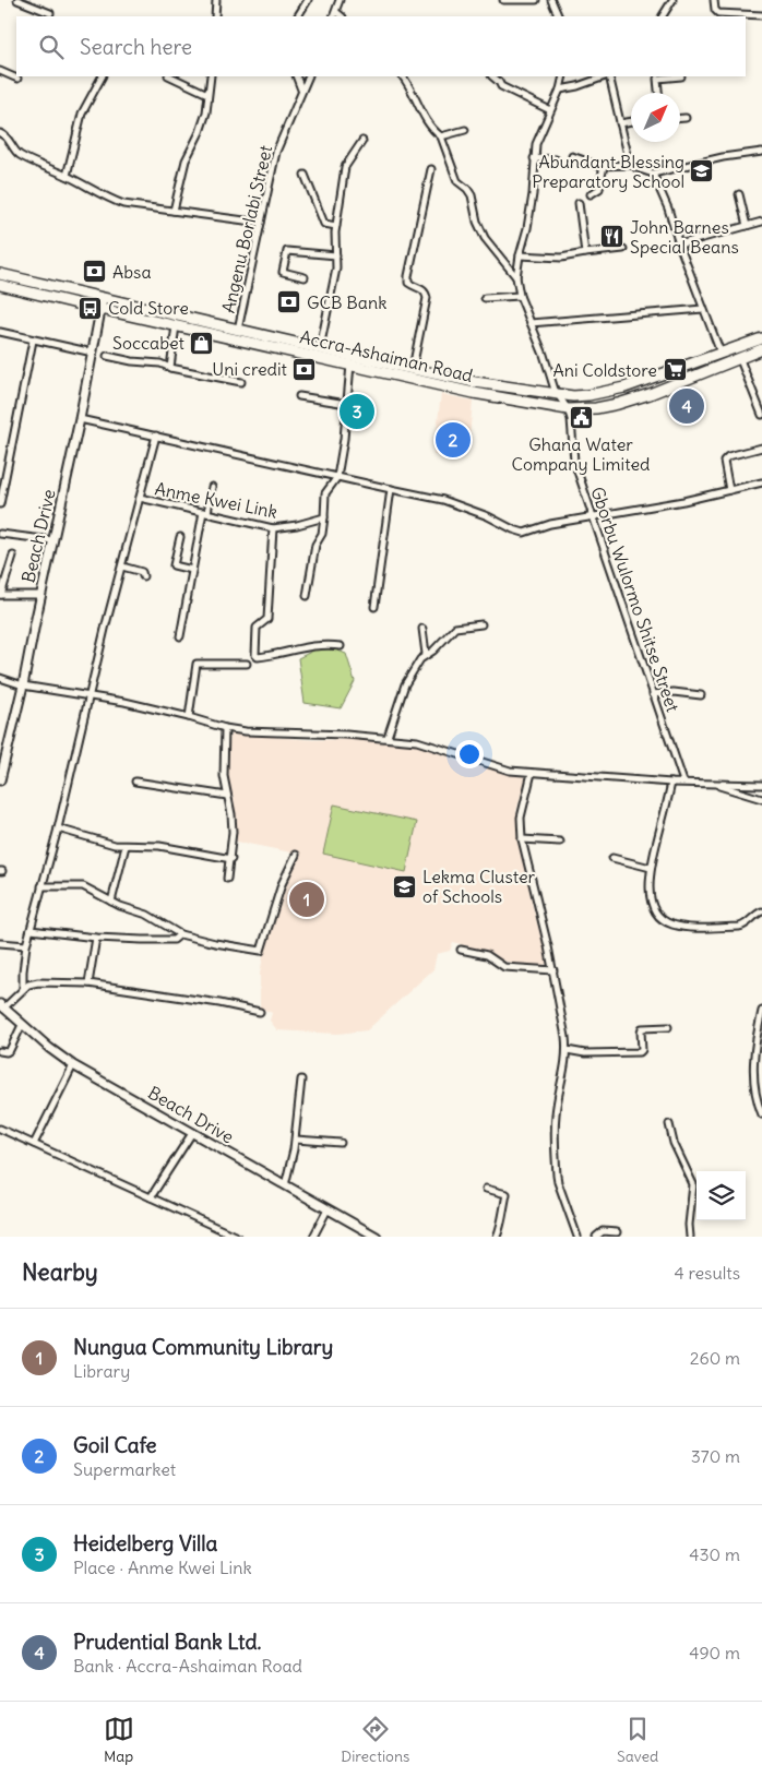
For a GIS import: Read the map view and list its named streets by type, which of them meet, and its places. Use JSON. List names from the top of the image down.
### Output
{
  "streets": {
    "main road": ["Accra-Ashaiman Road"],
    "street": [
      "Angenu Borlabi Street",
      "Anme Kwei Link",
      "Beach Drive",
      "Gborbu Wulormo Shitse Street"
    ]
  },
  "crossings": [
    ["Angenu Borlabi Street", "Accra-Ashaiman Road"],
    ["Accra-Ashaiman Road", "Beach Drive"],
    ["Accra-Ashaiman Road", "Gborbu Wulormo Shitse Street"]
  ],
  "places": {
    "school or university": ["Abundant Blessing Preparatory School", "Lekma Cluster of Schools"],
    "restaurant": ["John Barnes Special Beans"],
    "bank": ["Absa", "GCB Bank", "Uni credit"],
    "bus stop": ["Cold Store"],
    "shop": ["Soccabet"],
    "supermarket": ["Ani Coldstore"],
    "public building": ["Ghana Water Company Limited"]
  },
  "north": "top right",
  "page": {
    "search": "Search here",
    "pins": [
      "4",
      "3",
      "2",
      "1"
    ],
    "heading": ["Nearby", "4 results"],
    "list": [
      {
        "mark": "1",
        "name": "Nungua Community Library",
        "note": "Library",
        "value": "260 m"
      },
      {
        "mark": "2",
        "name": "Goil Cafe",
        "note": "Supermarket",
        "value": "370 m"
      },
      {
        "mark": "3",
        "name": "Heidelberg Villa",
        "note": "Place · Anme Kwei Link",
        "value": "430 m"
      },
      {
        "mark": "4",
        "name": "Prudential Bank Ltd.",
        "note": "Bank · Accra-Ashaiman Road",
        "value": "490 m"
      }
    ],
    "nav": ["Map", "Directions", "Saved"]
  }
}
